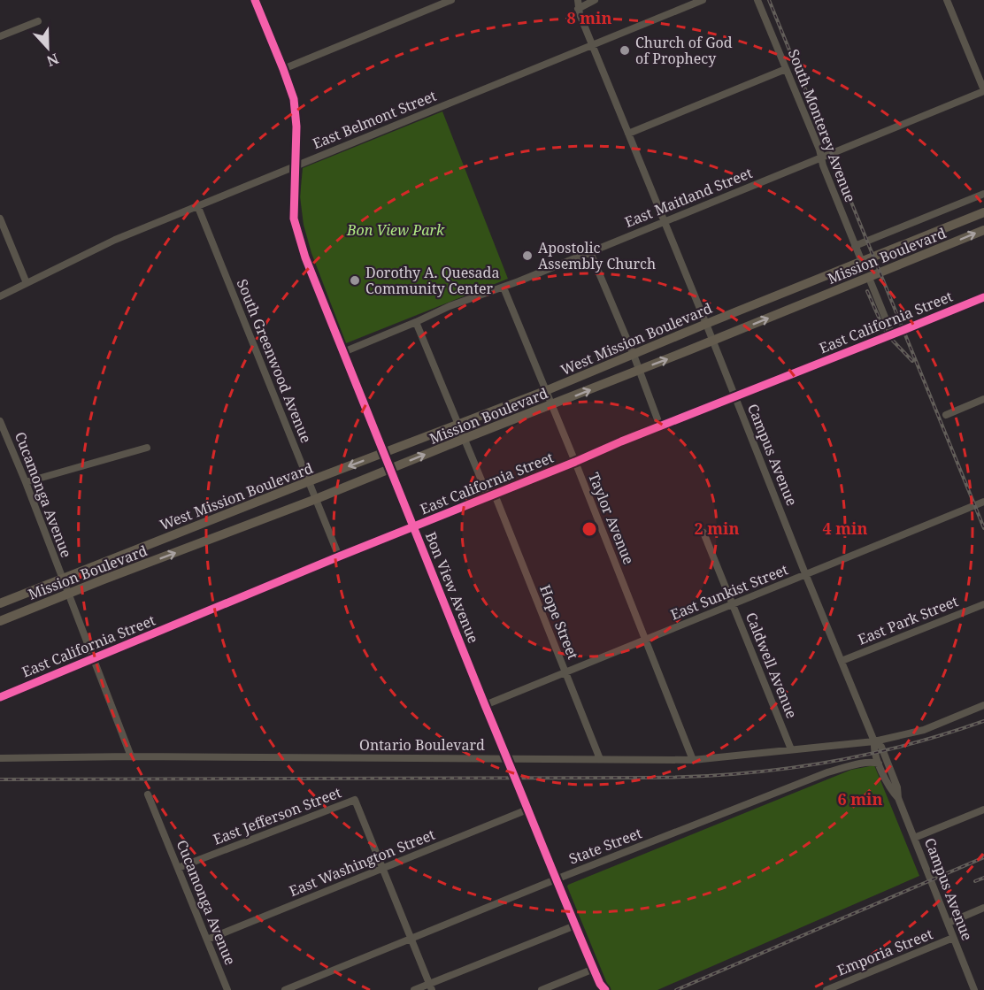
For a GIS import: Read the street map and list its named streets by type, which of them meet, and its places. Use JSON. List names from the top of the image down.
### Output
{
  "streets": {
    "main road": ["Mission Boulevard", "West Mission Boulevard"],
    "street": [
      "East Belmont Street",
      "South Monterey Avenue",
      "East Maitland Street",
      "East California Street",
      "South Greenwood Avenue",
      "Campus Avenue",
      "Cucamonga Avenue",
      "Taylor Avenue",
      "Bon View Avenue",
      "East Sunkist Street",
      "East Park Street",
      "Hope Street",
      "Caldwell Avenue",
      "Ontario Boulevard",
      "East Jefferson Street",
      "State Street",
      "East Washington Street",
      "Emporia Street"
    ]
  },
  "crossings": [
    ["East Belmont Street", "South Greenwood Avenue"],
    ["East Belmont Street", "Campus Avenue"],
    ["East Belmont Street", "Bon View Avenue"],
    ["South Monterey Avenue", "East Maitland Street"],
    ["South Monterey Avenue", "West Mission Boulevard"],
    ["East Maitland Street", "Campus Avenue"],
    ["East Maitland Street", "Taylor Avenue"],
    ["East Maitland Street", "Bon View Avenue"],
    ["East Maitland Street", "Hope Street"],
    ["Mission Boulevard", "South Greenwood Avenue"],
    ["Mission Boulevard", "Campus Avenue"],
    ["Mission Boulevard", "Cucamonga Avenue"],
    ["Mission Boulevard", "Taylor Avenue"],
    ["Mission Boulevard", "Bon View Avenue"],
    ["Mission Boulevard", "Hope Street"],
    ["East California Street", "South Greenwood Avenue"],
    ["East California Street", "Campus Avenue"],
    ["East California Street", "Cucamonga Avenue"],
    ["East California Street", "Taylor Avenue"],
    ["East California Street", "Bon View Avenue"],
    ["East California Street", "Hope Street"],
    ["West Mission Boulevard", "South Greenwood Avenue"],
    ["West Mission Boulevard", "Campus Avenue"],
    ["West Mission Boulevard", "Cucamonga Avenue"],
    ["West Mission Boulevard", "Taylor Avenue"],
    ["West Mission Boulevard", "Bon View Avenue"],
    ["West Mission Boulevard", "Hope Street"],
    ["Campus Avenue", "East Sunkist Street"],
    ["Campus Avenue", "East Park Street"],
    ["Campus Avenue", "Ontario Boulevard"],
    ["Campus Avenue", "State Street"],
    ["Campus Avenue", "Emporia Street"],
    ["Cucamonga Avenue", "Ontario Boulevard"],
    ["Cucamonga Avenue", "East Jefferson Street"],
    ["Cucamonga Avenue", "East Washington Street"],
    ["Taylor Avenue", "East Sunkist Street"],
    ["Taylor Avenue", "Ontario Boulevard"],
    ["Bon View Avenue", "East Sunkist Street"],
    ["Bon View Avenue", "Ontario Boulevard"],
    ["Bon View Avenue", "State Street"],
    ["Bon View Avenue", "East Washington Street"],
    ["East Sunkist Street", "Hope Street"],
    ["East Sunkist Street", "Caldwell Avenue"],
    ["Hope Street", "Ontario Boulevard"],
    ["Caldwell Avenue", "Ontario Boulevard"],
    ["East Jefferson Street", "East Washington Street"]
  ],
  "one_way": ["Mission Boulevard"],
  "parks": ["Bon View Park"],
  "places": ["Church of God of Prophecy", "Apostolic Assembly Church", "Dorothy A. Quesada Community Center"],
  "north": "bottom",
  "rings": [
    "8 min",
    "2 min",
    "4 min",
    "6 min"
  ]
}
